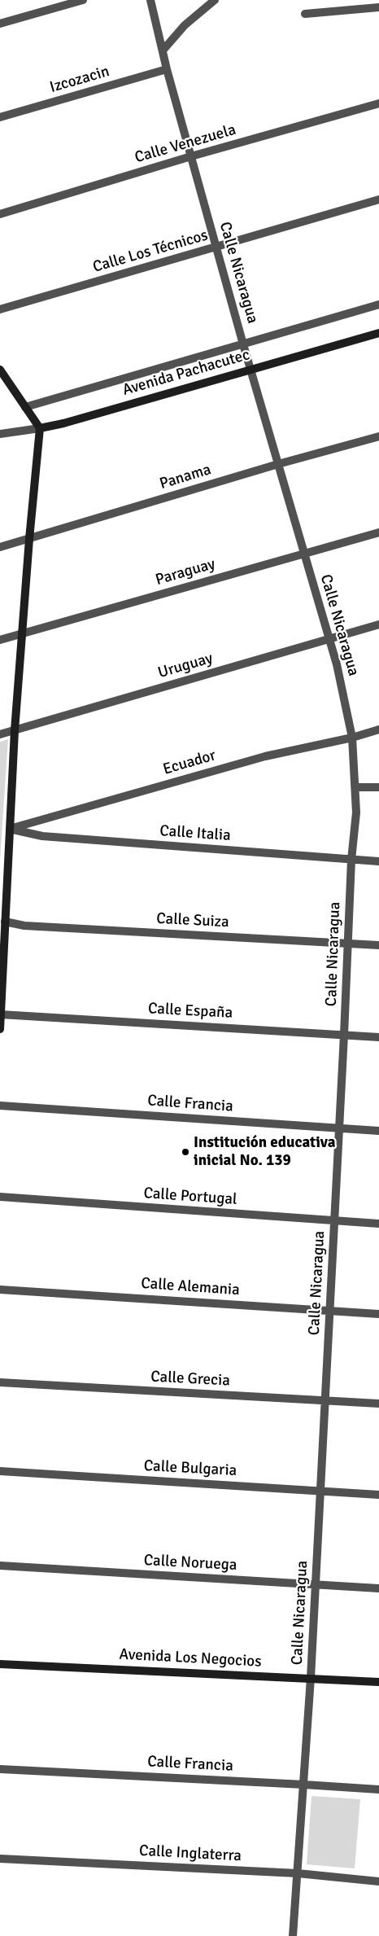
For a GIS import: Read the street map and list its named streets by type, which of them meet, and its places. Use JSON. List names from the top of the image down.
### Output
{
  "streets": {
    "main road": ["Avenida Pachacutec", "Avenida Los Negocios"],
    "street": [
      "Izcozacin",
      "Calle Venezuela",
      "Calle Los Técnicos",
      "Calle Nicaragua",
      "Panama",
      "Paraguay",
      "Uruguay",
      "Ecuador",
      "Calle Italia",
      "Calle Suiza",
      "Calle España",
      "Calle Francia",
      "Calle Portugal",
      "Calle Alemania",
      "Calle Grecia",
      "Calle Bulgaria",
      "Calle Noruega",
      "Calle Inglaterra"
    ]
  },
  "crossings": [
    ["Izcozacin", "Calle Nicaragua"],
    ["Calle Venezuela", "Calle Nicaragua"],
    ["Calle Los Técnicos", "Calle Nicaragua"],
    ["Calle Nicaragua", "Avenida Pachacutec"],
    ["Calle Nicaragua", "Panama"],
    ["Calle Nicaragua", "Paraguay"],
    ["Calle Nicaragua", "Uruguay"],
    ["Calle Nicaragua", "Ecuador"],
    ["Calle Nicaragua", "Calle Italia"],
    ["Calle Nicaragua", "Calle Suiza"],
    ["Calle Nicaragua", "Calle España"],
    ["Calle Nicaragua", "Calle Francia"],
    ["Calle Nicaragua", "Calle Portugal"],
    ["Calle Nicaragua", "Calle Alemania"],
    ["Calle Nicaragua", "Calle Grecia"],
    ["Calle Nicaragua", "Calle Bulgaria"],
    ["Calle Nicaragua", "Calle Noruega"],
    ["Calle Nicaragua", "Avenida Los Negocios"],
    ["Calle Nicaragua", "Calle Inglaterra"],
    ["Ecuador", "Calle Italia"]
  ],
  "places": ["Institución educativa inicial No. 139"]
}
